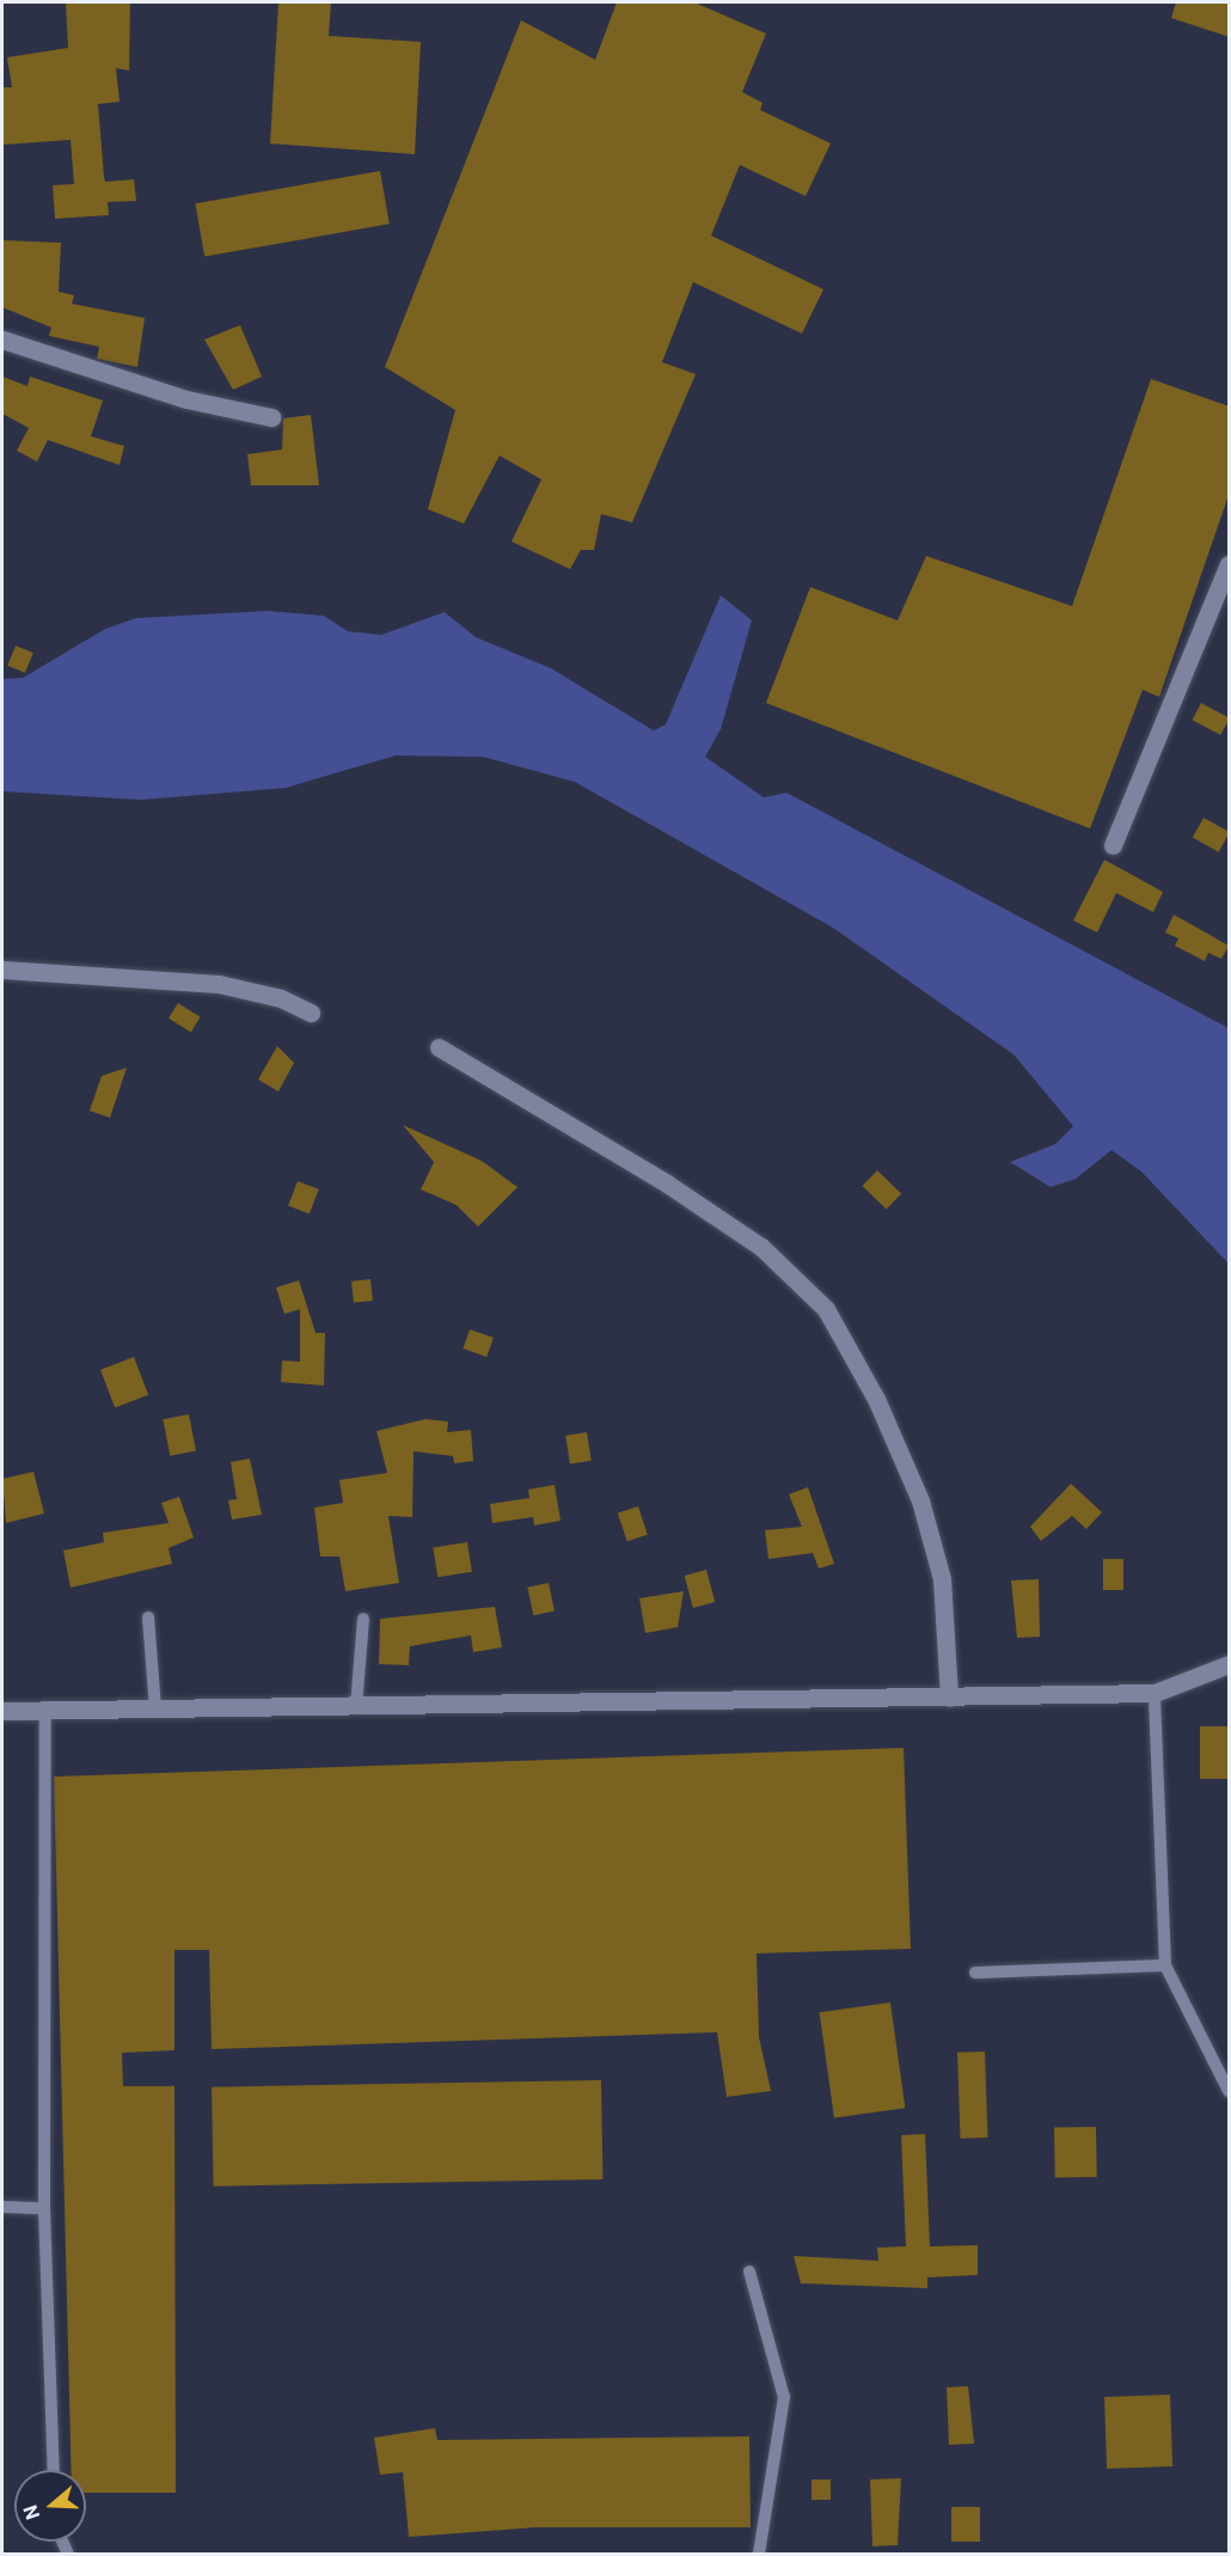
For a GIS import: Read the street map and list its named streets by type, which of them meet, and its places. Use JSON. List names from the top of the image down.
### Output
{
  "north": "left"
}
